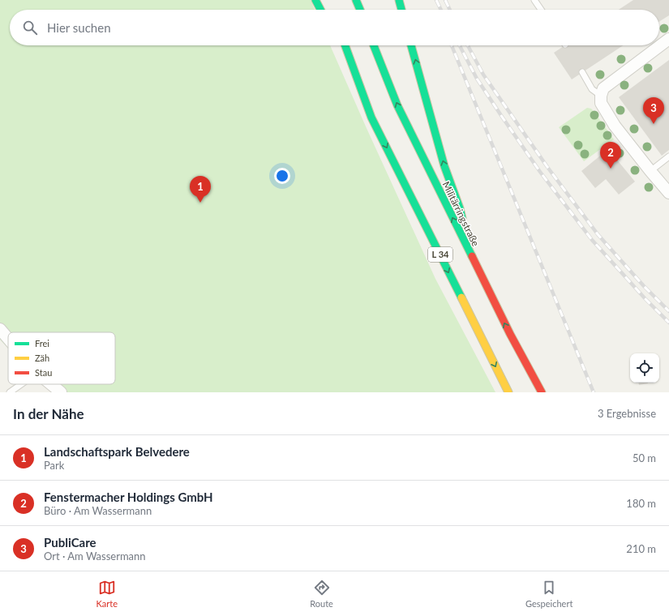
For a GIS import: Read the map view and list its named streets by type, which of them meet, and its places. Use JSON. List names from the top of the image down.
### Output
{
  "streets": {
    "highway": ["Militärringstraße", "L 34"]
  },
  "crossings": [
    ["Militärringstraße", "L 34"]
  ],
  "legend": ["Frei", "Zäh", "Stau"],
  "page": {
    "search": "Hier suchen",
    "pins": ["3", "2", "1"],
    "heading": ["In der Nähe", "3 Ergebnisse"],
    "list": [
      {
        "mark": "1",
        "name": "Landschaftspark Belvedere",
        "note": "Park",
        "value": "50 m"
      },
      {
        "mark": "2",
        "name": "Fenstermacher Holdings GmbH",
        "note": "Büro · Am Wassermann",
        "value": "180 m"
      },
      {
        "mark": "3",
        "name": "PubliCare",
        "note": "Ort · Am Wassermann",
        "value": "210 m"
      }
    ],
    "nav": ["Karte", "Route", "Gespeichert"]
  }
}
